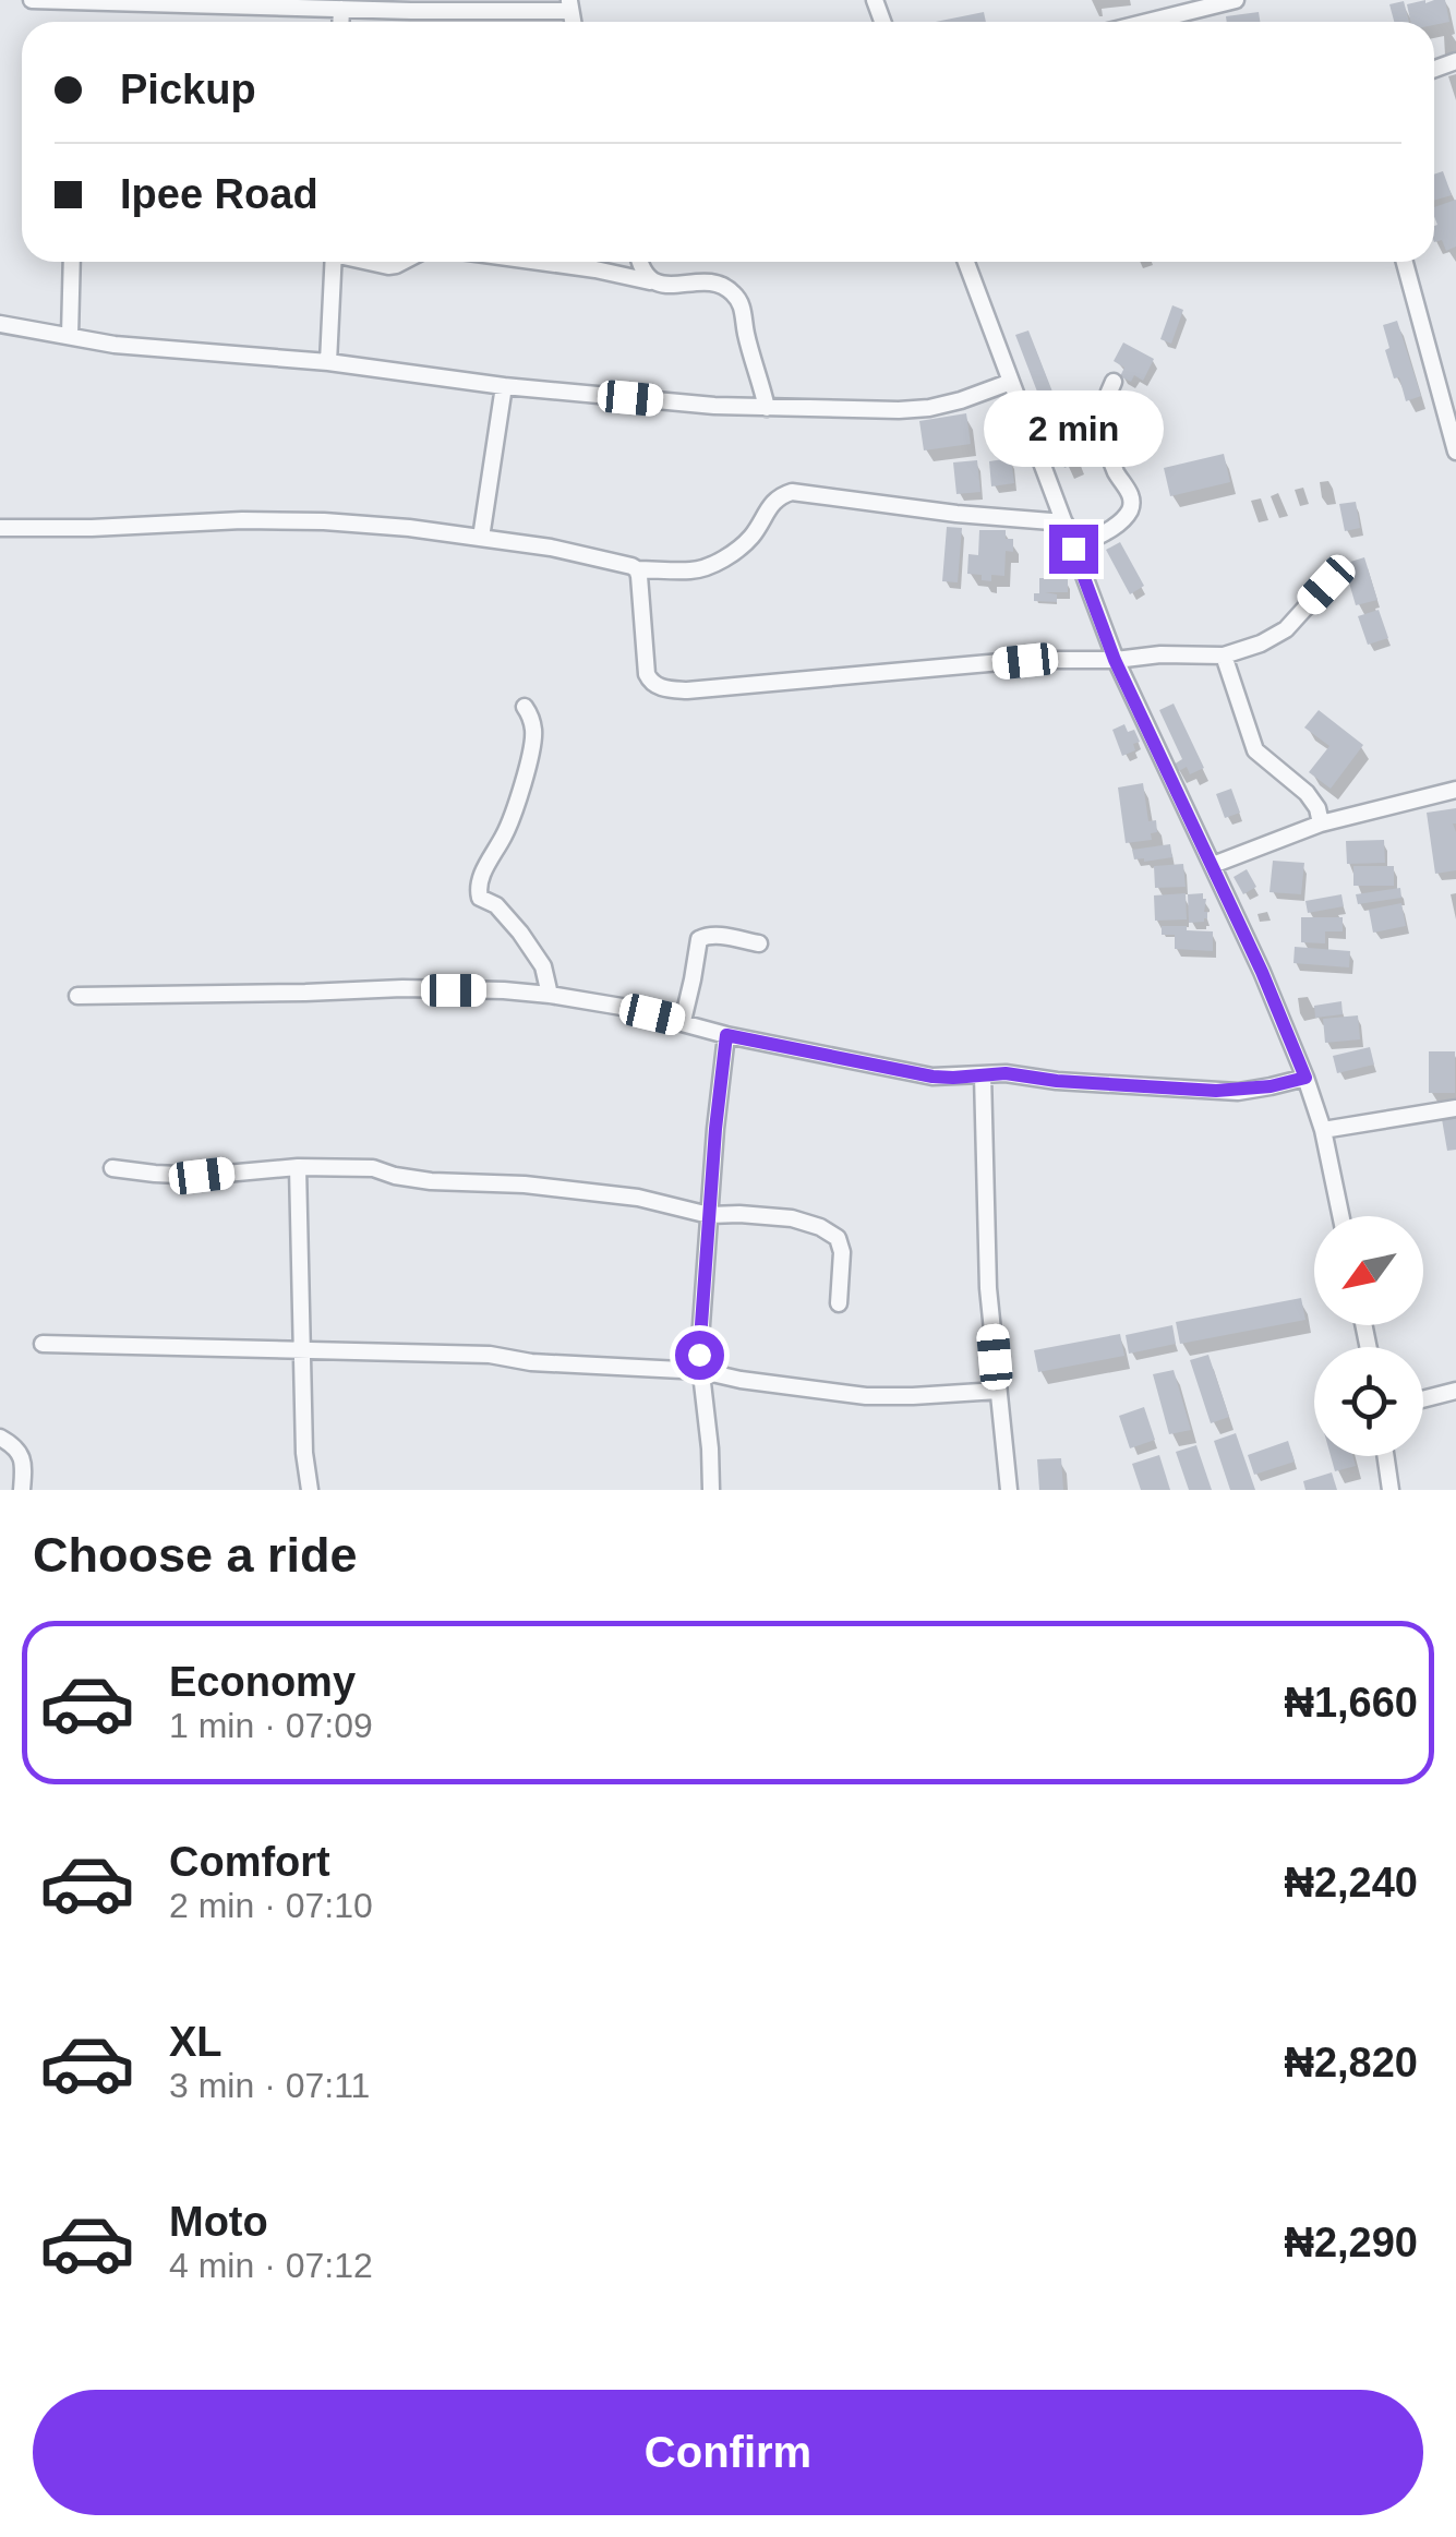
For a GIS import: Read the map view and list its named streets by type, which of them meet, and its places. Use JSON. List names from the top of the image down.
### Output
{
  "north": "bottom left",
  "page": {
    "banner": ["Pickup", "Ipee Road"],
    "bubble": "2 min",
    "heading": "Choose a ride",
    "list": [
      {
        "name": "Economy",
        "note": "1 min · 07:09",
        "value": "₦1,660"
      },
      {
        "name": "Comfort",
        "note": "2 min · 07:10",
        "value": "₦2,240"
      },
      {
        "name": "XL",
        "note": "3 min · 07:11",
        "value": "₦2,820"
      },
      {
        "name": "Moto",
        "note": "4 min · 07:12",
        "value": "₦2,290"
      }
    ],
    "buttons": "Confirm"
  }
}
